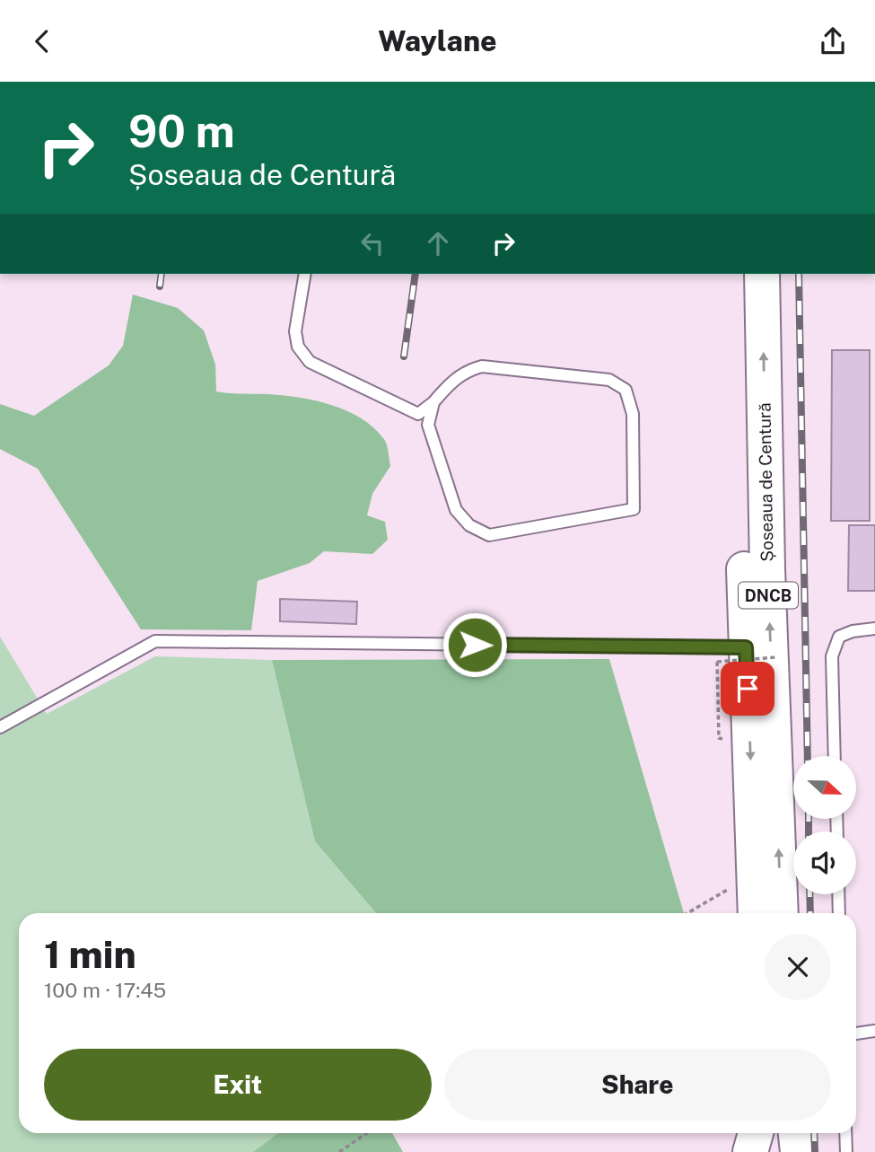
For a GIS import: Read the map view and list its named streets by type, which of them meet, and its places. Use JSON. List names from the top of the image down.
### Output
{
  "streets": {
    "main road": ["Șoseaua de Centură", "DNCB"]
  },
  "north": "right",
  "page": {
    "header": "Waylane",
    "turn": ["90 m", "Șoseaua de Centură"],
    "heading": ["1 min", "100 m · 17:45"],
    "buttons": ["Exit", "Share"]
  }
}
